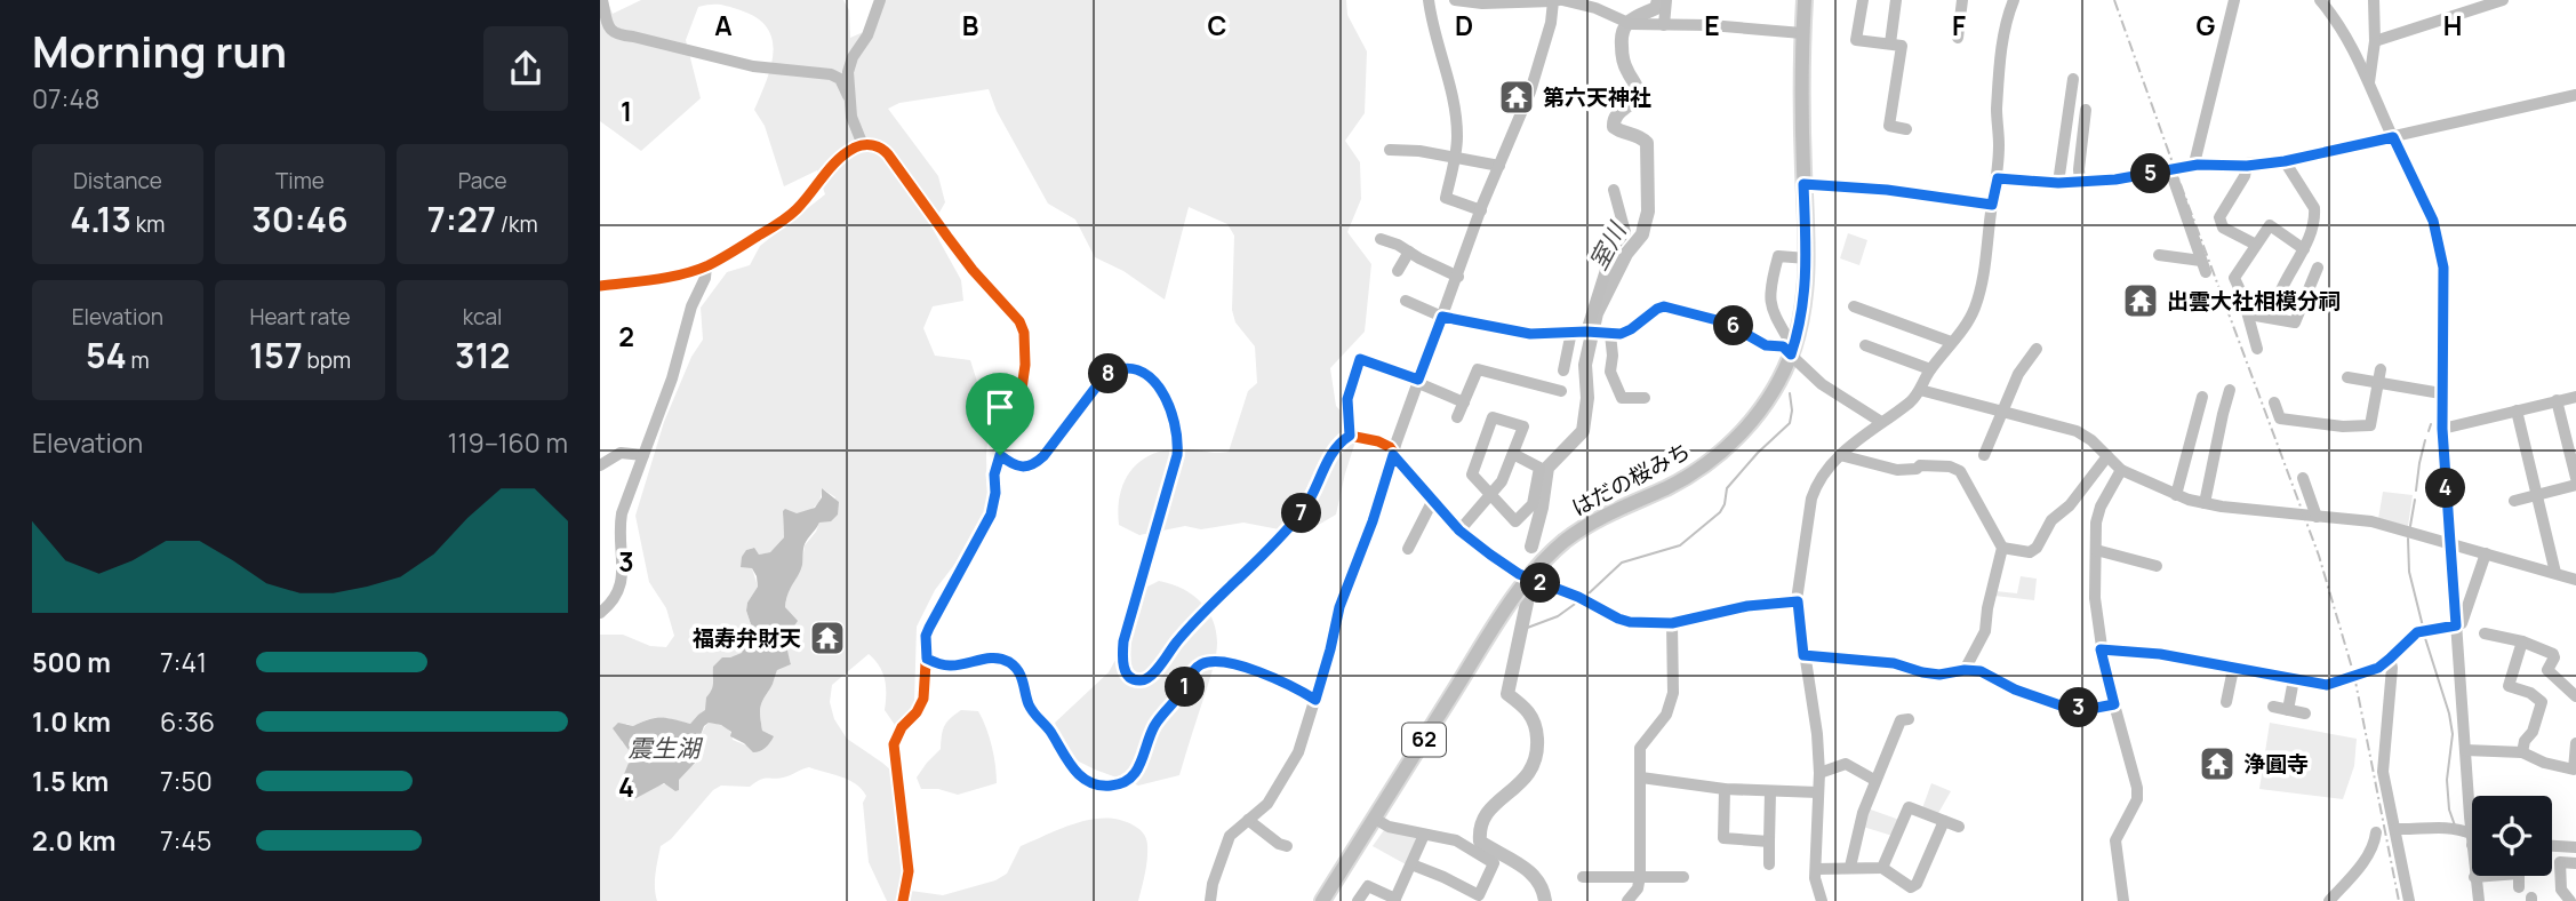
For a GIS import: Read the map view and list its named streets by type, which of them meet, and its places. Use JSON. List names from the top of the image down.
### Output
{
  "streets": {
    "main road": ["はだの桜みち", "62"]
  },
  "water": ["室川", "震生湖"],
  "places": {
    "temple": [
      "第六天神社",
      "出雲大社相模分祠",
      "福寿弁財天",
      "浄圓寺"
    ]
  },
  "page": {
    "heading": ["Morning run", "07:48"],
    "stats": [
      ["Distance", "4.13 km"],
      ["Time", "30:46"],
      ["Pace", "7:27 /km"],
      ["Elevation", "54 m"],
      ["Heart rate", "157 bpm"],
      ["kcal", "312"]
    ],
    "pins": [
      "5",
      "6",
      "8",
      "4",
      "7",
      "2",
      "1",
      "3"
    ],
    "chart": ["Elevation", "119–160 m"],
    "list": [
      {
        "name": "500 m",
        "note": "7:41"
      },
      {
        "name": "1.0 km",
        "note": "6:36"
      },
      {
        "name": "1.5 km",
        "note": "7:50"
      },
      {
        "name": "2.0 km",
        "note": "7:45"
      }
    ]
  },
  "grid": {
    "columns": [
      "A",
      "B",
      "C",
      "D",
      "E",
      "F",
      "G",
      "H"
    ],
    "rows": [
      "1",
      "2",
      "3",
      "4"
    ]
  }
}
